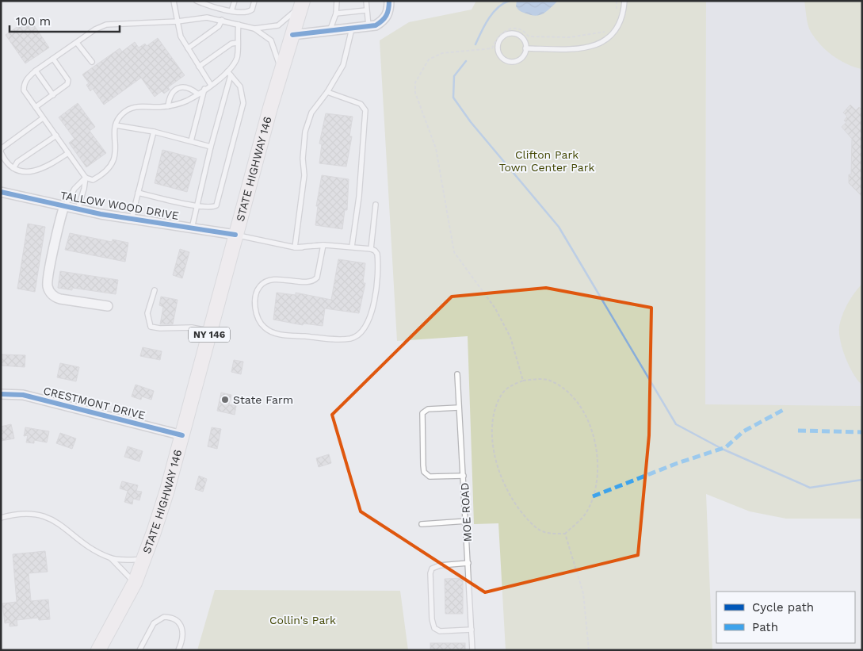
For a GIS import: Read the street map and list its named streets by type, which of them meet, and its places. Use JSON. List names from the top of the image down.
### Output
{
  "streets": {
    "main road": ["STATE HIGHWAY 146", "NY 146"],
    "street": ["TALLOW WOOD DRIVE", "CRESTMONT DRIVE"],
    "lane": ["MOE ROAD"]
  },
  "crossings": [
    ["STATE HIGHWAY 146", "TALLOW WOOD DRIVE"],
    ["STATE HIGHWAY 146", "CRESTMONT DRIVE"]
  ],
  "parks": ["Clifton Park Town Center Park", "Collin's Park"],
  "places": ["State Farm"],
  "legend": ["Cycle path", "Path"],
  "scale_bar": "100 m"
}
